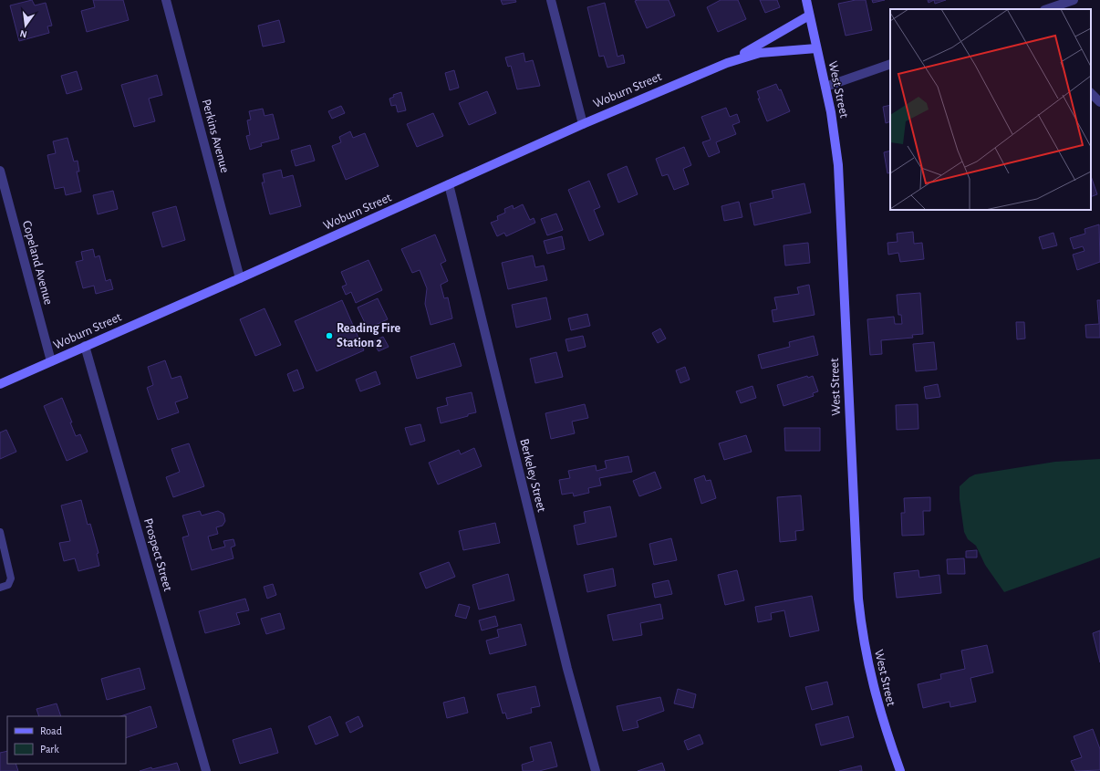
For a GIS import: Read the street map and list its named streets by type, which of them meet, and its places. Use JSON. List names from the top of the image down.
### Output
{
  "streets": {
    "street": [
      "West Street",
      "Woburn Street",
      "Perkins Avenue",
      "Copeland Avenue",
      "Berkeley Street",
      "Prospect Street"
    ]
  },
  "crossings": [
    ["West Street", "Woburn Street"],
    ["Woburn Street", "Perkins Avenue"],
    ["Woburn Street", "Copeland Avenue"],
    ["Woburn Street", "Berkeley Street"],
    ["Woburn Street", "Prospect Street"]
  ],
  "places": ["Reading Fire Station 2"],
  "legend": ["Road", "Park"],
  "north": "bottom"
}
